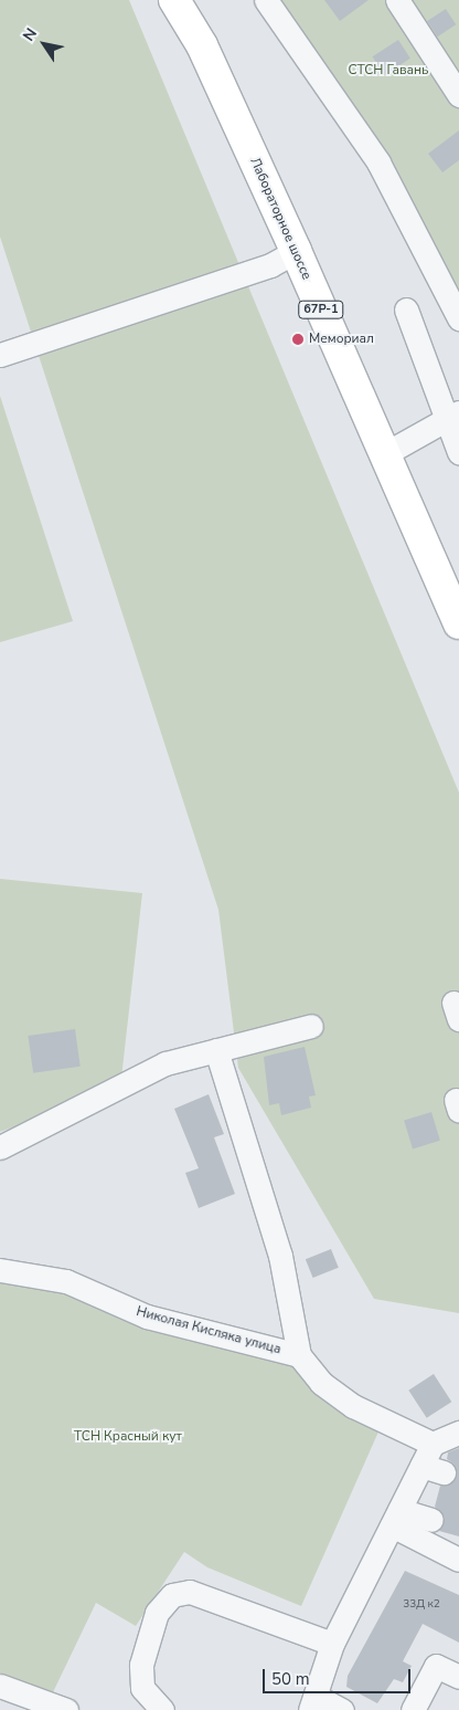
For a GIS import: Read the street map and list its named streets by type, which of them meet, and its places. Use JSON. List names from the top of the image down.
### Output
{
  "streets": {
    "main road": ["Лабораторное шоссе", "67Р-1"],
    "street": ["Николая Кисляка улица"]
  },
  "parks": ["СТСН Гавань", "ТСН Красный кут"],
  "places": ["Мемориал"],
  "house_numbers": ["33Д к2"],
  "scale_bar": "50 m",
  "north": "top left"
}
